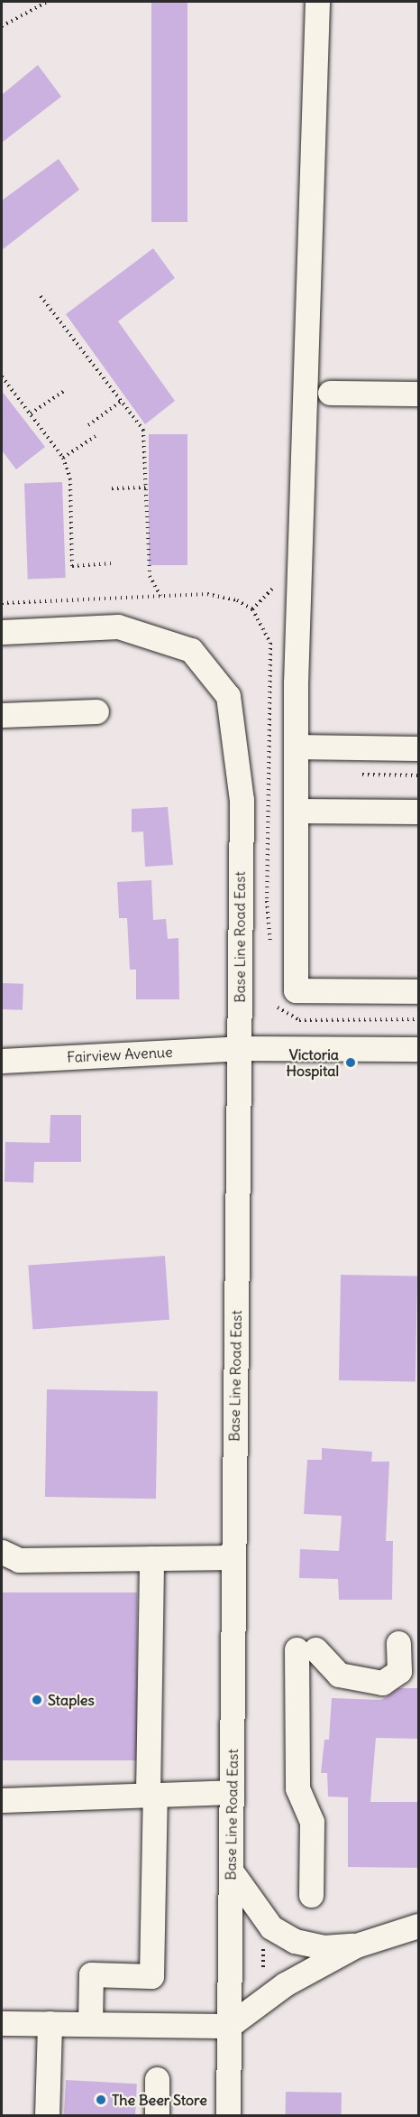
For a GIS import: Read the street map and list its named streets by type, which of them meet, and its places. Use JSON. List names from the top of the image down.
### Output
{
  "streets": {
    "street": ["Base Line Road East", "Fairview Avenue"]
  },
  "crossings": [
    ["Base Line Road East", "Fairview Avenue"]
  ],
  "places": ["Victoria Hospital", "Staples", "The Beer Store"]
}
